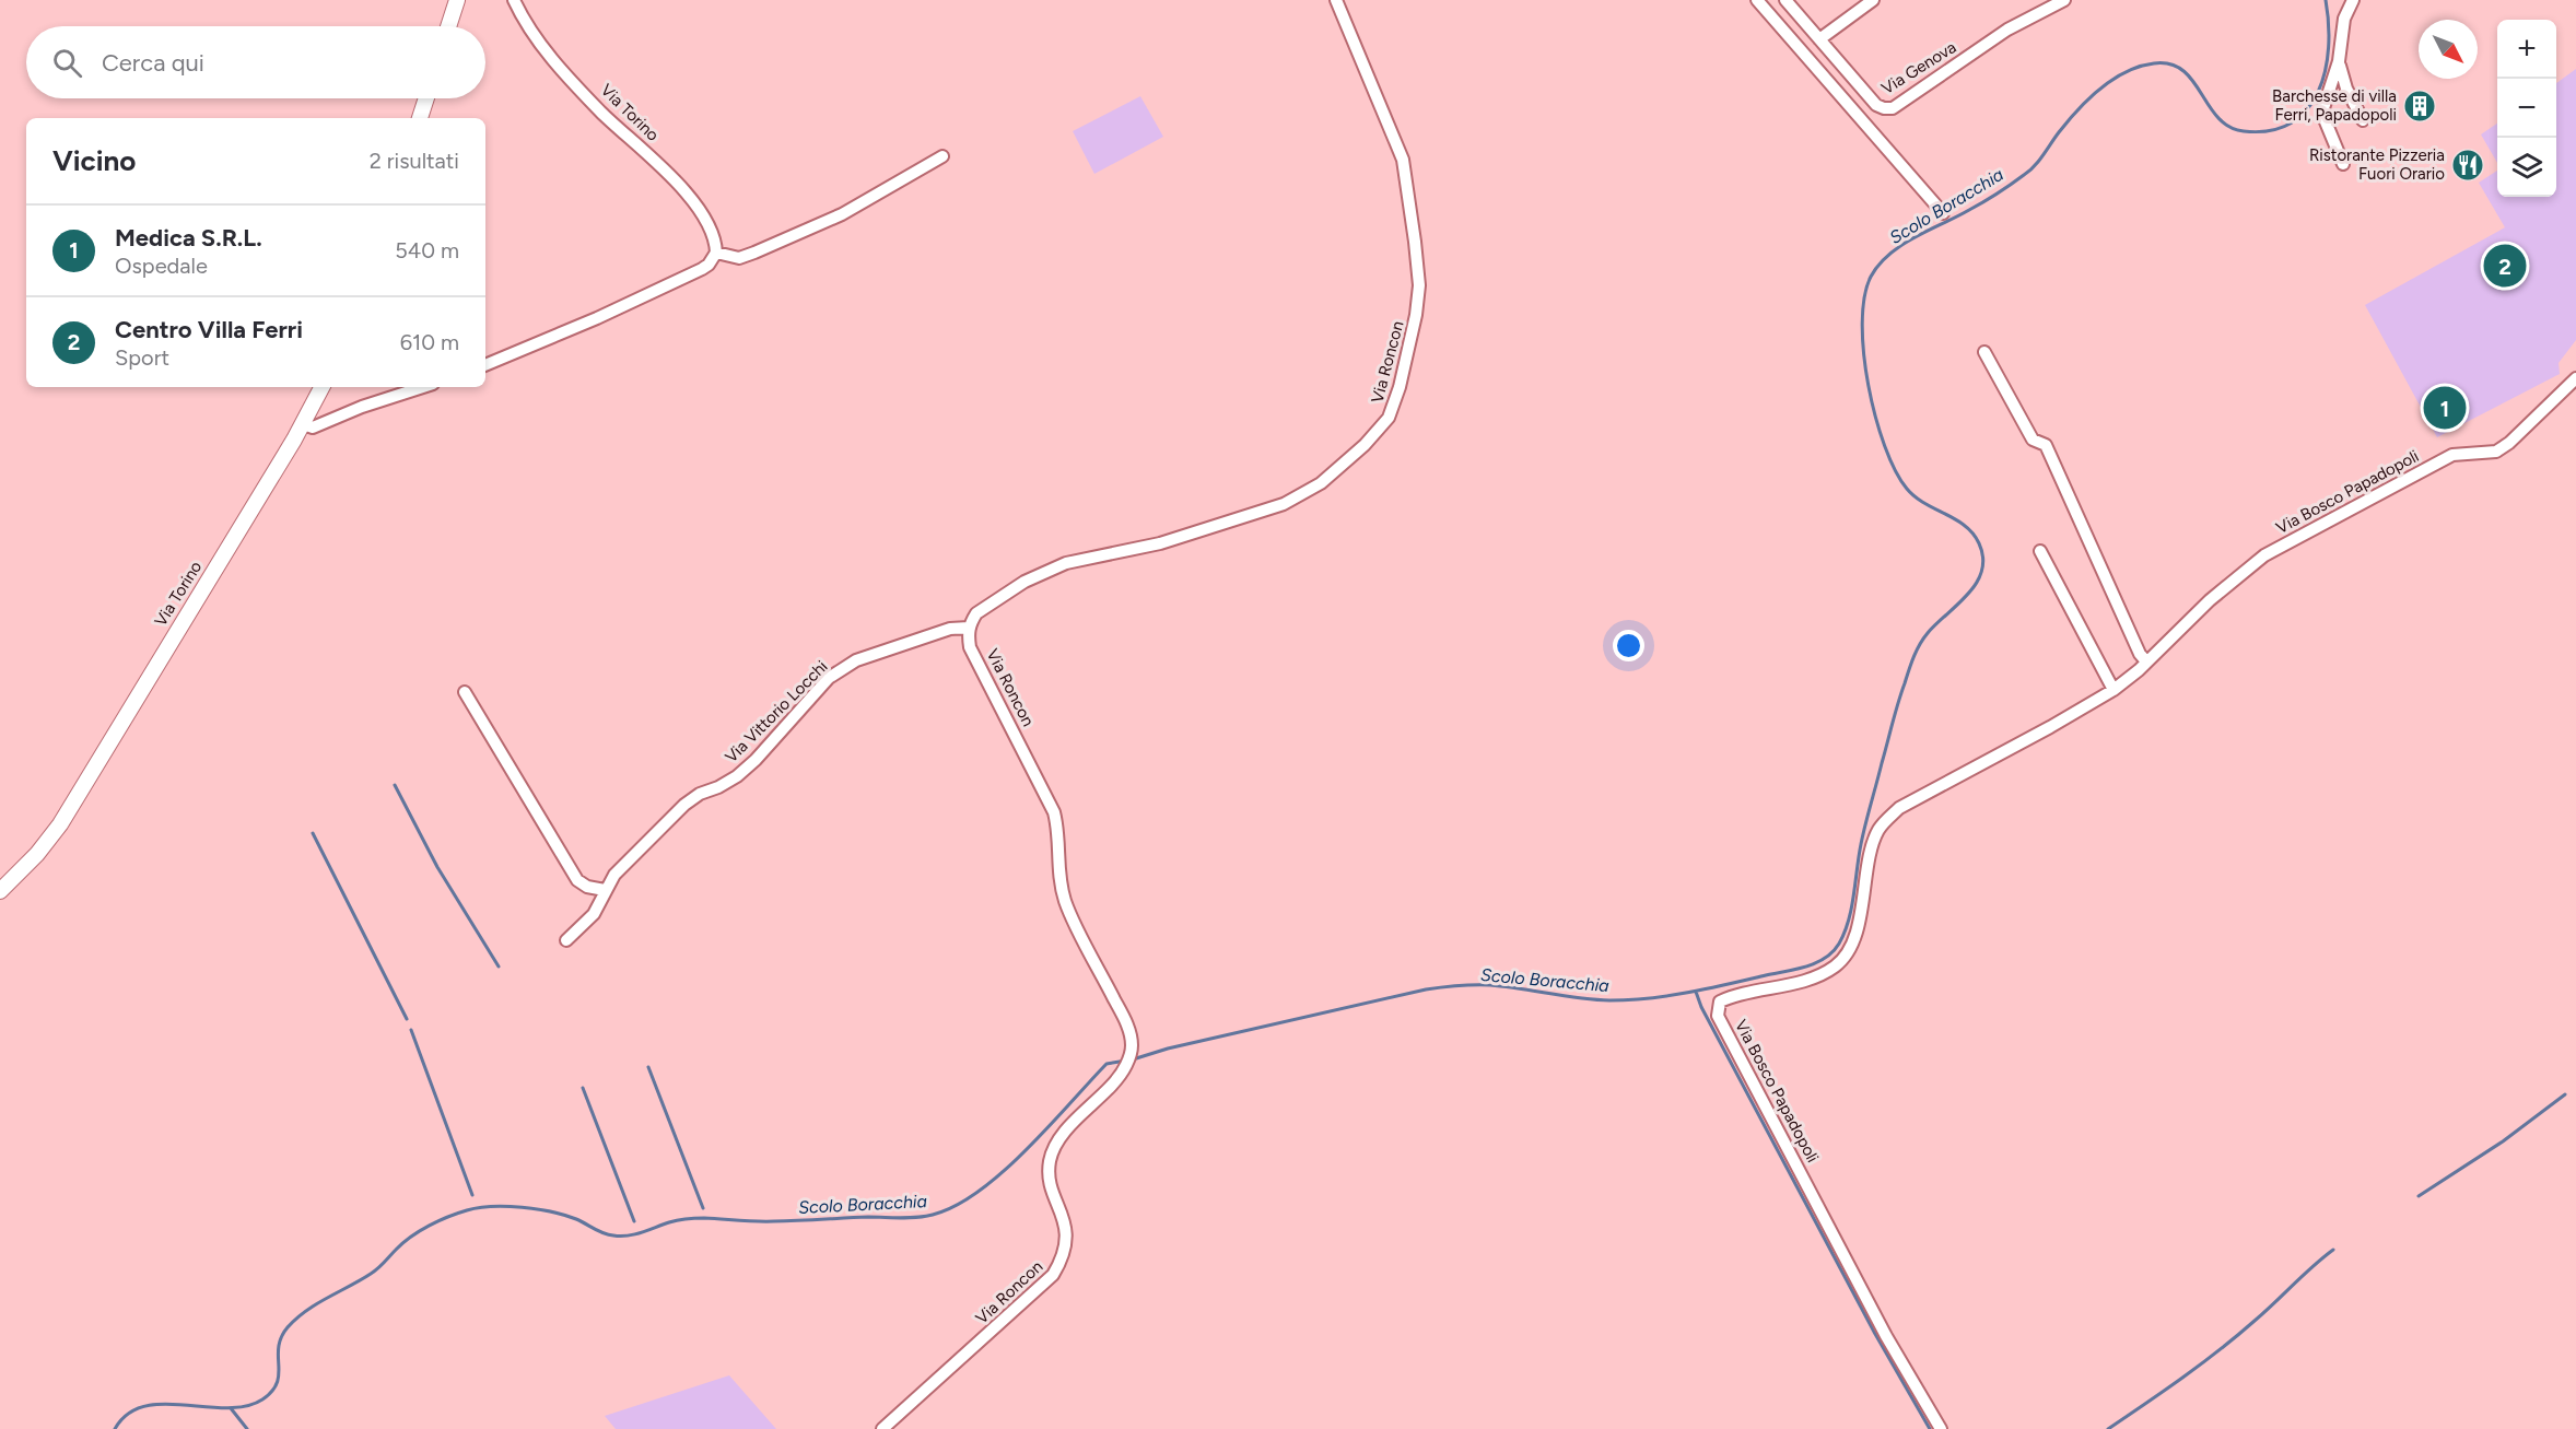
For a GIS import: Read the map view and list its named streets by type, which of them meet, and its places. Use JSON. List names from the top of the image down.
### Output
{
  "streets": {
    "street": [
      "Via Genova",
      "Via Torino",
      "Via Roncon",
      "Via Bosco Papadopoli",
      "Via Vittorio Locchi"
    ]
  },
  "crossings": [
    ["Via Roncon", "Via Vittorio Locchi"]
  ],
  "water": ["Scolo Boracchia"],
  "places": {
    "building": ["Barchesse di villa Ferri, Papadopoli"],
    "restaurant": ["Ristorante Pizzeria Fuori Orario"]
  },
  "north": "bottom right",
  "page": {
    "map_buttons": ["+", "−"],
    "search": "Cerca qui",
    "heading": ["Vicino", "2 risultati"],
    "list": [
      {
        "mark": "1",
        "name": "Medica S.R.L.",
        "note": "Ospedale",
        "value": "540 m"
      },
      {
        "mark": "2",
        "name": "Centro Villa Ferri",
        "note": "Sport",
        "value": "610 m"
      }
    ],
    "pins": ["2", "1"]
  }
}
